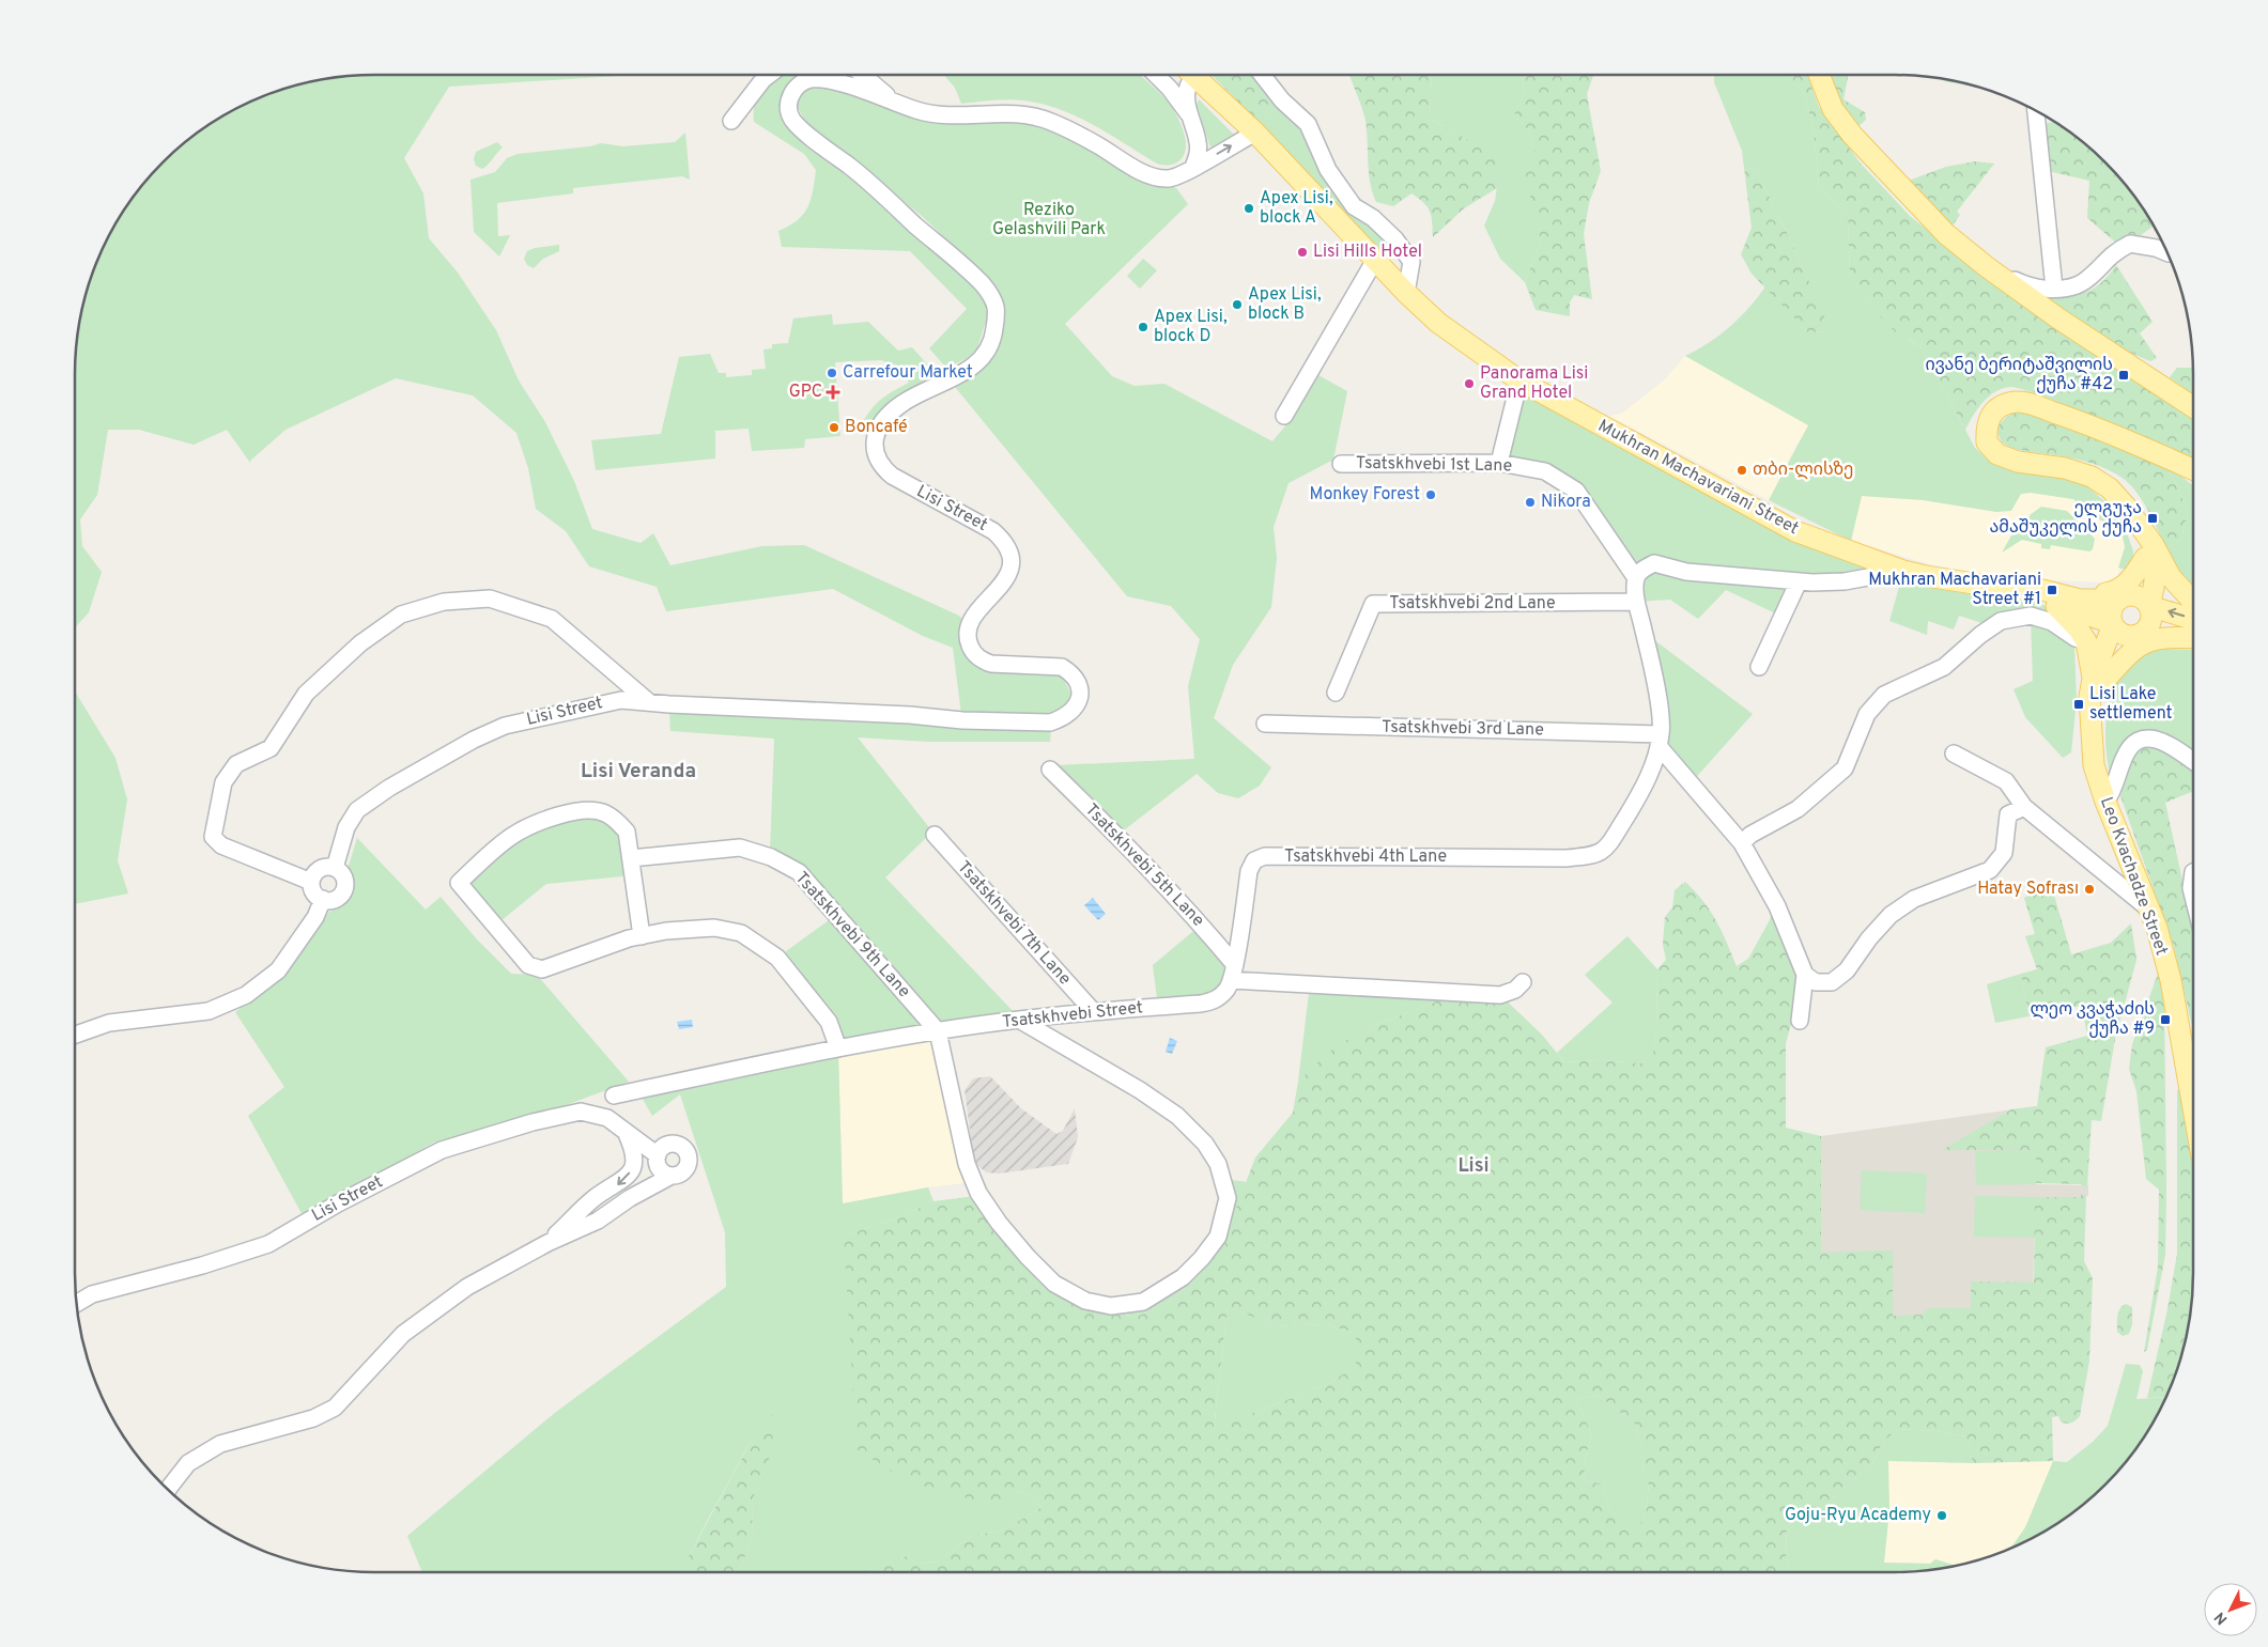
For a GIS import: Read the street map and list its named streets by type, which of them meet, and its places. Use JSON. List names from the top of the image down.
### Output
{
  "streets": {
    "main road": ["Mukhran Machavariani Street", "Leo Kvachadze Street"],
    "street": [
      "Tsatskhvebi 1st Lane",
      "Lisi Street",
      "Tsatskhvebi 2nd Lane",
      "Tsatskhvebi 3rd Lane",
      "Tsatskhvebi 4th Lane",
      "Tsatskhvebi 5th Lane",
      "Tsatskhvebi 7th Lane",
      "Tsatskhvebi 9th Lane",
      "Tsatskhvebi Street"
    ]
  },
  "crossings": [
    ["Mukhran Machavariani Street", "Lisi Street"],
    ["Tsatskhvebi 3rd Lane", "Tsatskhvebi 4th Lane"],
    ["Tsatskhvebi 4th Lane", "Tsatskhvebi 5th Lane"],
    ["Tsatskhvebi 4th Lane", "Tsatskhvebi Street"],
    ["Tsatskhvebi 5th Lane", "Tsatskhvebi Street"],
    ["Tsatskhvebi 7th Lane", "Tsatskhvebi Street"],
    ["Tsatskhvebi 9th Lane", "Tsatskhvebi Street"]
  ],
  "districts": ["Lisi Veranda", "Lisi"],
  "parks": ["Reziko Gelashvili Park"],
  "places": {
    "other": [
      "Apex Lisi, block A",
      "Lisi Hills Hotel",
      "Apex Lisi, block B",
      "Apex Lisi, block D",
      "Carrefour Market",
      "Panorama Lisi Grand Hotel",
      "Boncafé",
      "თბი-ლისზე",
      "Monkey Forest",
      "Nikora",
      "Hatay Sofrası",
      "Goju-Ryu Academy"
    ],
    "transit": [
      "ივანე ბერიტაშვილის ქუჩა #42",
      "ელგუჯა ამაშუკელის ქუჩა",
      "Mukhran Machavariani Street #1",
      "Lisi Lake settlement",
      "ლეო კვაჭაძის ქუჩა #9"
    ],
    "health": ["GPC"]
  },
  "north": "bottom left"
}
